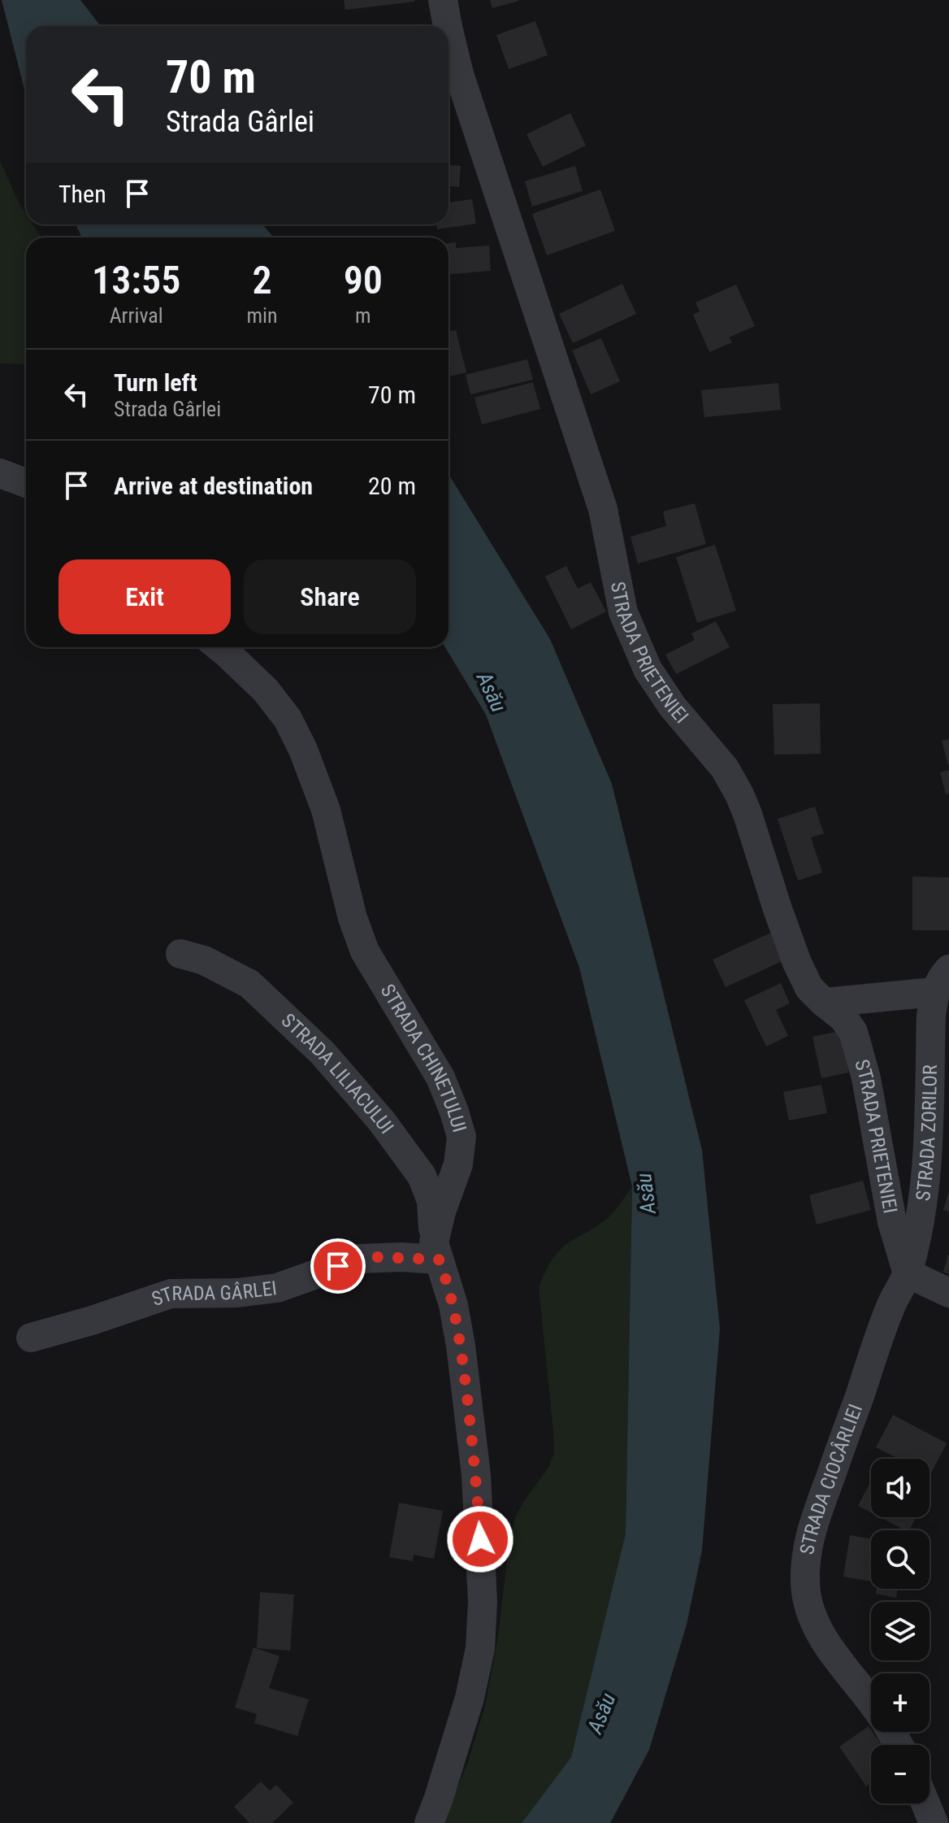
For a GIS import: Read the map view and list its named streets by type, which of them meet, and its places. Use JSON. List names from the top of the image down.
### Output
{
  "streets": {
    "street": [
      "STRADA PRIETENIEI",
      "STRADA CHINETULUI",
      "STRADA LILIACULUI",
      "STRADA ZORILOR",
      "STRADA GÂRLEI",
      "STRADA CIOCÂRLIEI"
    ]
  },
  "crossings": [
    ["STRADA PRIETENIEI", "STRADA ZORILOR"],
    ["STRADA PRIETENIEI", "STRADA CIOCÂRLIEI"],
    ["STRADA CHINETULUI", "STRADA LILIACULUI"],
    ["STRADA CHINETULUI", "STRADA GÂRLEI"],
    ["STRADA LILIACULUI", "STRADA GÂRLEI"],
    ["STRADA ZORILOR", "STRADA CIOCÂRLIEI"]
  ],
  "water": ["Asău"],
  "page": {
    "turn": ["70 m", "Strada Gârlei"],
    "then": "Then",
    "eta": [
      "13:55",
      "Arrival",
      "2",
      "min",
      "90",
      "m"
    ],
    "list": [
      {
        "name": "Turn left",
        "note": "Strada Gârlei",
        "value": "70 m"
      },
      {
        "name": "Arrive at destination",
        "value": "20 m"
      }
    ],
    "buttons": ["Exit", "Share"],
    "map_buttons": ["+", "−"]
  }
}
